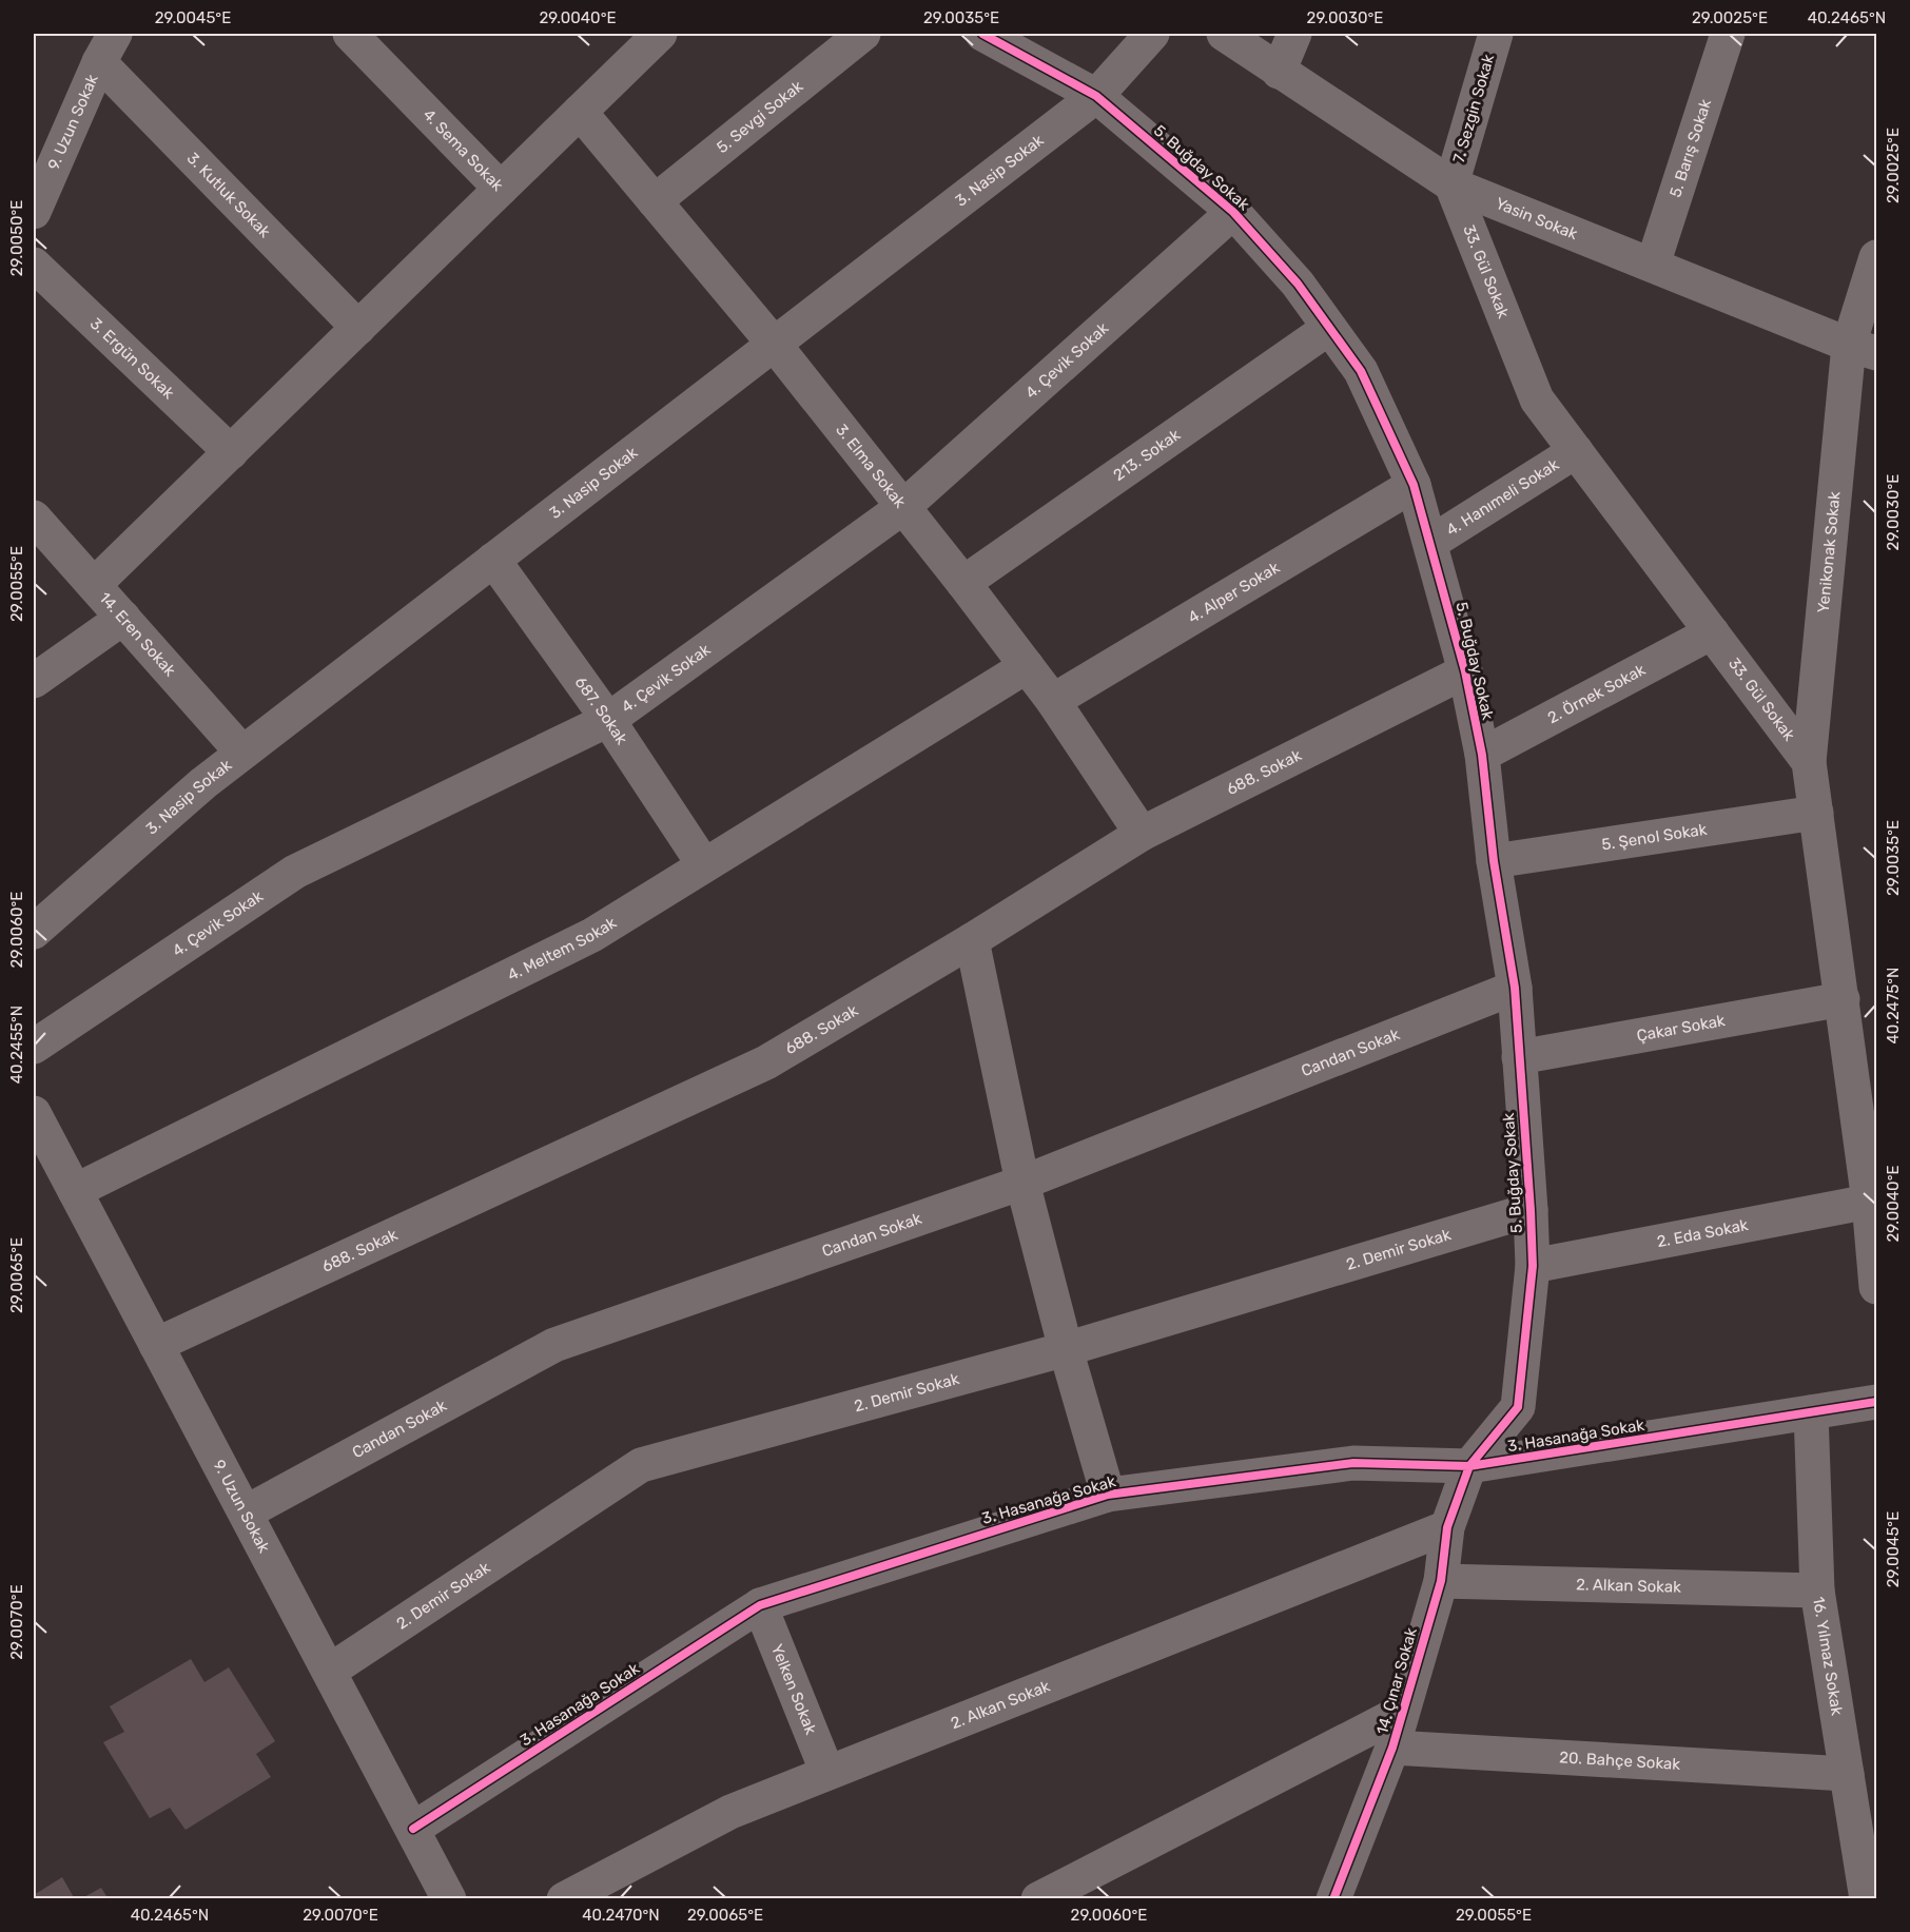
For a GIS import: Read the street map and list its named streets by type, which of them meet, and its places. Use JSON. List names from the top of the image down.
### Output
{
  "streets": {
    "street": [
      "7. Sezgin Sokak",
      "5. Sevgi Sokak",
      "9. Uzun Sokak",
      "4. Sema Sokak",
      "5. Barış Sokak",
      "5. Buğday Sokak",
      "3. Nasip Sokak",
      "3. Kutluk Sokak",
      "Yasin Sokak",
      "33. Gül Sokak",
      "3. Ergün Sokak",
      "4. Çevik Sokak",
      "213. Sokak",
      "3. Elma Sokak",
      "4. Hanımeli Sokak",
      "Yenikonak Sokak",
      "4. Alper Sokak",
      "14. Eren Sokak",
      "2. Örnek Sokak",
      "687. Sokak",
      "688. Sokak",
      "5. Şenol Sokak",
      "4. Meltem Sokak",
      "Çakar Sokak",
      "Candan Sokak",
      "2. Eda Sokak",
      "2. Demir Sokak",
      "3. Hasanağa Sokak",
      "2. Alkan Sokak",
      "16. Yılmaz Sokak",
      "14. Çınar Sokak",
      "Yelken Sokak",
      "20. Bahçe Sokak"
    ]
  },
  "crossings": [
    ["7. Sezgin Sokak", "Yasin Sokak"],
    ["7. Sezgin Sokak", "33. Gül Sokak"],
    ["5. Sevgi Sokak", "3. Elma Sokak"],
    ["9. Uzun Sokak", "3. Kutluk Sokak"],
    ["9. Uzun Sokak", "688. Sokak"],
    ["9. Uzun Sokak", "4. Meltem Sokak"],
    ["9. Uzun Sokak", "Candan Sokak"],
    ["9. Uzun Sokak", "2. Demir Sokak"],
    ["9. Uzun Sokak", "3. Hasanağa Sokak"],
    ["4. Sema Sokak", "3. Elma Sokak"],
    ["5. Barış Sokak", "Yasin Sokak"],
    ["5. Buğday Sokak", "3. Nasip Sokak"],
    ["5. Buğday Sokak", "4. Çevik Sokak"],
    ["5. Buğday Sokak", "213. Sokak"],
    ["5. Buğday Sokak", "4. Hanımeli Sokak"],
    ["5. Buğday Sokak", "4. Alper Sokak"],
    ["5. Buğday Sokak", "2. Örnek Sokak"],
    ["5. Buğday Sokak", "688. Sokak"],
    ["5. Buğday Sokak", "5. Şenol Sokak"],
    ["5. Buğday Sokak", "Çakar Sokak"],
    ["5. Buğday Sokak", "Candan Sokak"],
    ["5. Buğday Sokak", "2. Eda Sokak"],
    ["5. Buğday Sokak", "2. Demir Sokak"],
    ["5. Buğday Sokak", "3. Hasanağa Sokak"],
    ["5. Buğday Sokak", "14. Çınar Sokak"],
    ["3. Nasip Sokak", "3. Elma Sokak"],
    ["3. Nasip Sokak", "14. Eren Sokak"],
    ["3. Nasip Sokak", "687. Sokak"],
    ["Yasin Sokak", "33. Gül Sokak"],
    ["Yasin Sokak", "Yenikonak Sokak"],
    ["33. Gül Sokak", "4. Hanımeli Sokak"],
    ["33. Gül Sokak", "Yenikonak Sokak"],
    ["33. Gül Sokak", "2. Örnek Sokak"],
    ["33. Gül Sokak", "5. Şenol Sokak"],
    ["33. Gül Sokak", "Çakar Sokak"],
    ["33. Gül Sokak", "2. Eda Sokak"],
    ["4. Çevik Sokak", "3. Elma Sokak"],
    ["4. Çevik Sokak", "687. Sokak"],
    ["213. Sokak", "3. Elma Sokak"],
    ["3. Elma Sokak", "4. Alper Sokak"],
    ["3. Elma Sokak", "688. Sokak"],
    ["3. Elma Sokak", "4. Meltem Sokak"],
    ["687. Sokak", "4. Meltem Sokak"],
    ["3. Hasanağa Sokak", "16. Yılmaz Sokak"],
    ["3. Hasanağa Sokak", "14. Çınar Sokak"],
    ["3. Hasanağa Sokak", "Yelken Sokak"],
    ["2. Alkan Sokak", "16. Yılmaz Sokak"],
    ["2. Alkan Sokak", "14. Çınar Sokak"],
    ["2. Alkan Sokak", "Yelken Sokak"],
    ["16. Yılmaz Sokak", "20. Bahçe Sokak"],
    ["14. Çınar Sokak", "20. Bahçe Sokak"]
  ],
  "coordinates": [
    "29.0045°E",
    "29.0040°E",
    "29.0035°E",
    "29.0030°E",
    "29.0025°E",
    "40.2465°N",
    "29.0050°E",
    "29.0055°E",
    "29.0060°E",
    "40.2475°N",
    "40.2455°N",
    "29.0065°E",
    "29.0070°E",
    "40.2470°N"
  ]
}
